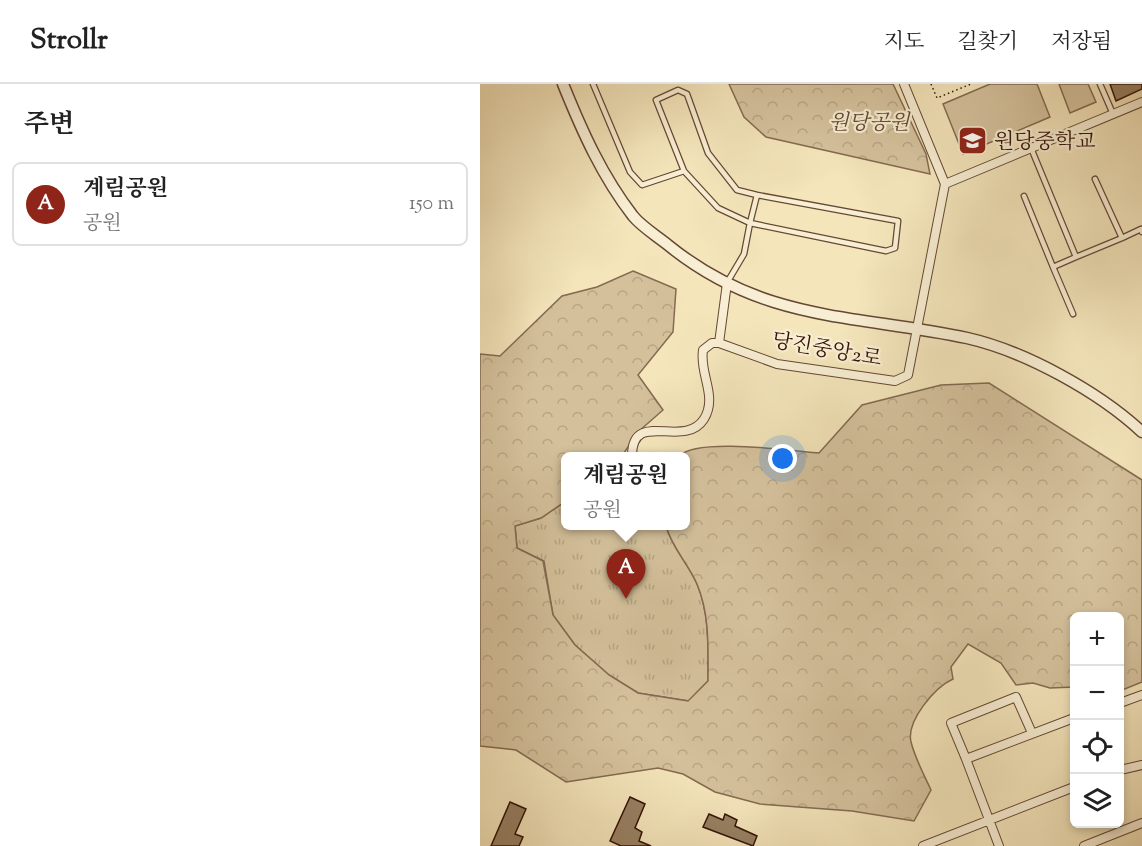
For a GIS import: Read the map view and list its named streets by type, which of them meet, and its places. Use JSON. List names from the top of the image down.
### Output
{
  "streets": {
    "street": ["당진중앙2로"]
  },
  "parks": ["원당공원"],
  "places": {
    "school or university": ["원당중학교"]
  },
  "page": {
    "header": "Strollr",
    "nav": ["지도", "길찾기", "저장됨"],
    "heading": "주변",
    "list": [
      {
        "mark": "A",
        "name": "계림공원",
        "note": "공원",
        "value": "150 m"
      }
    ],
    "popup": ["계림공원", "공원"],
    "pins": "A",
    "map_buttons": ["+", "−"]
  }
}
